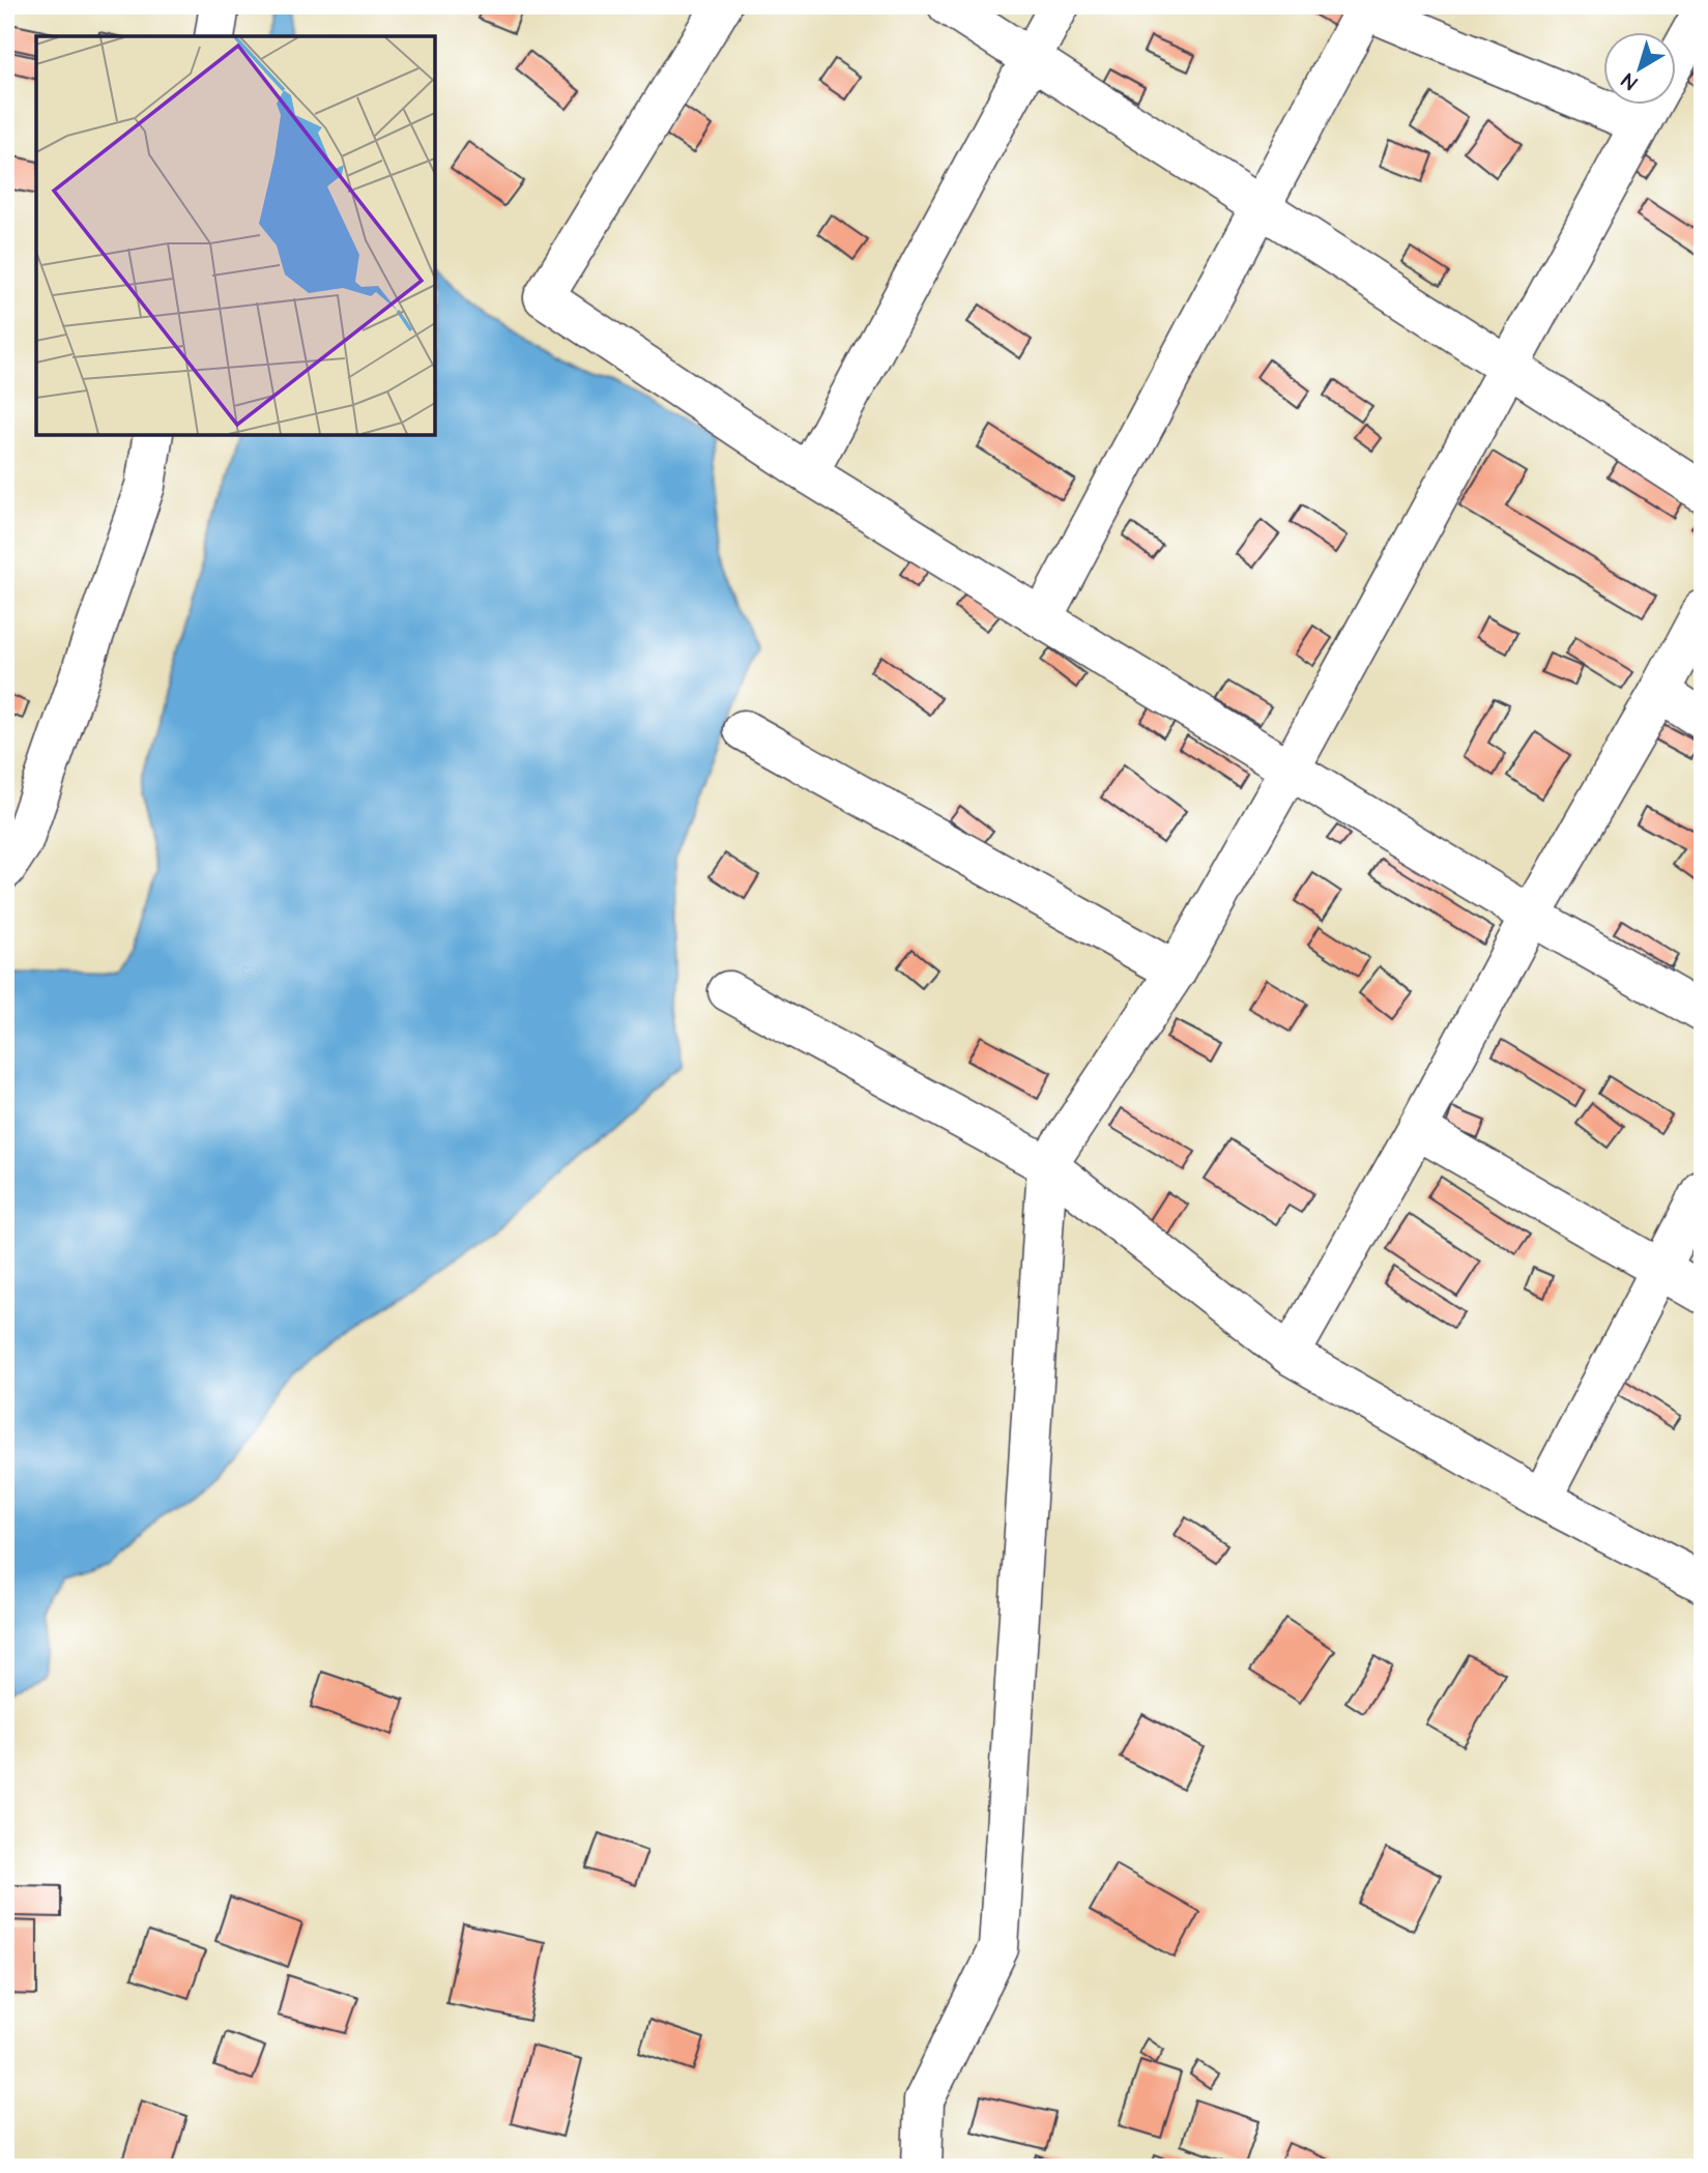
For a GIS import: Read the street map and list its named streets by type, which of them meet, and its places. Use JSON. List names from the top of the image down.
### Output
{
  "north": "bottom left"
}
